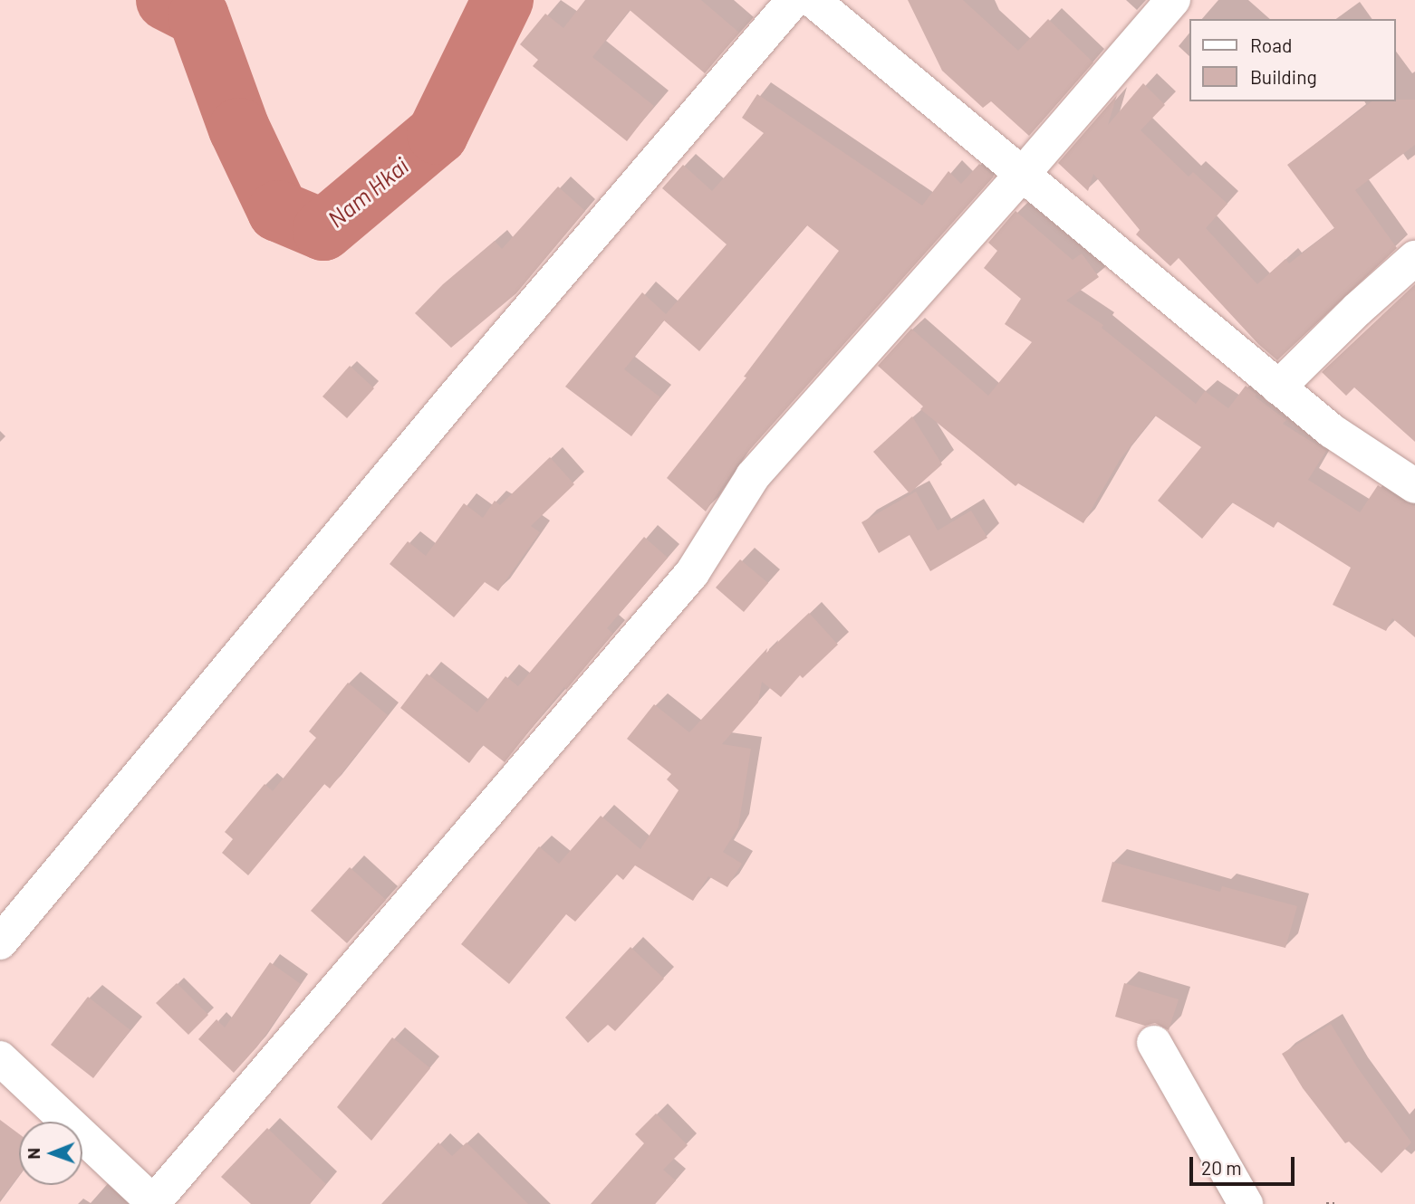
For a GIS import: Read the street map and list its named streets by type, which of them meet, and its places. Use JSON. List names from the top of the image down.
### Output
{
  "water": ["Nam Hkai"],
  "legend": ["Road", "Building"],
  "scale_bar": "20 m",
  "north": "left"
}
